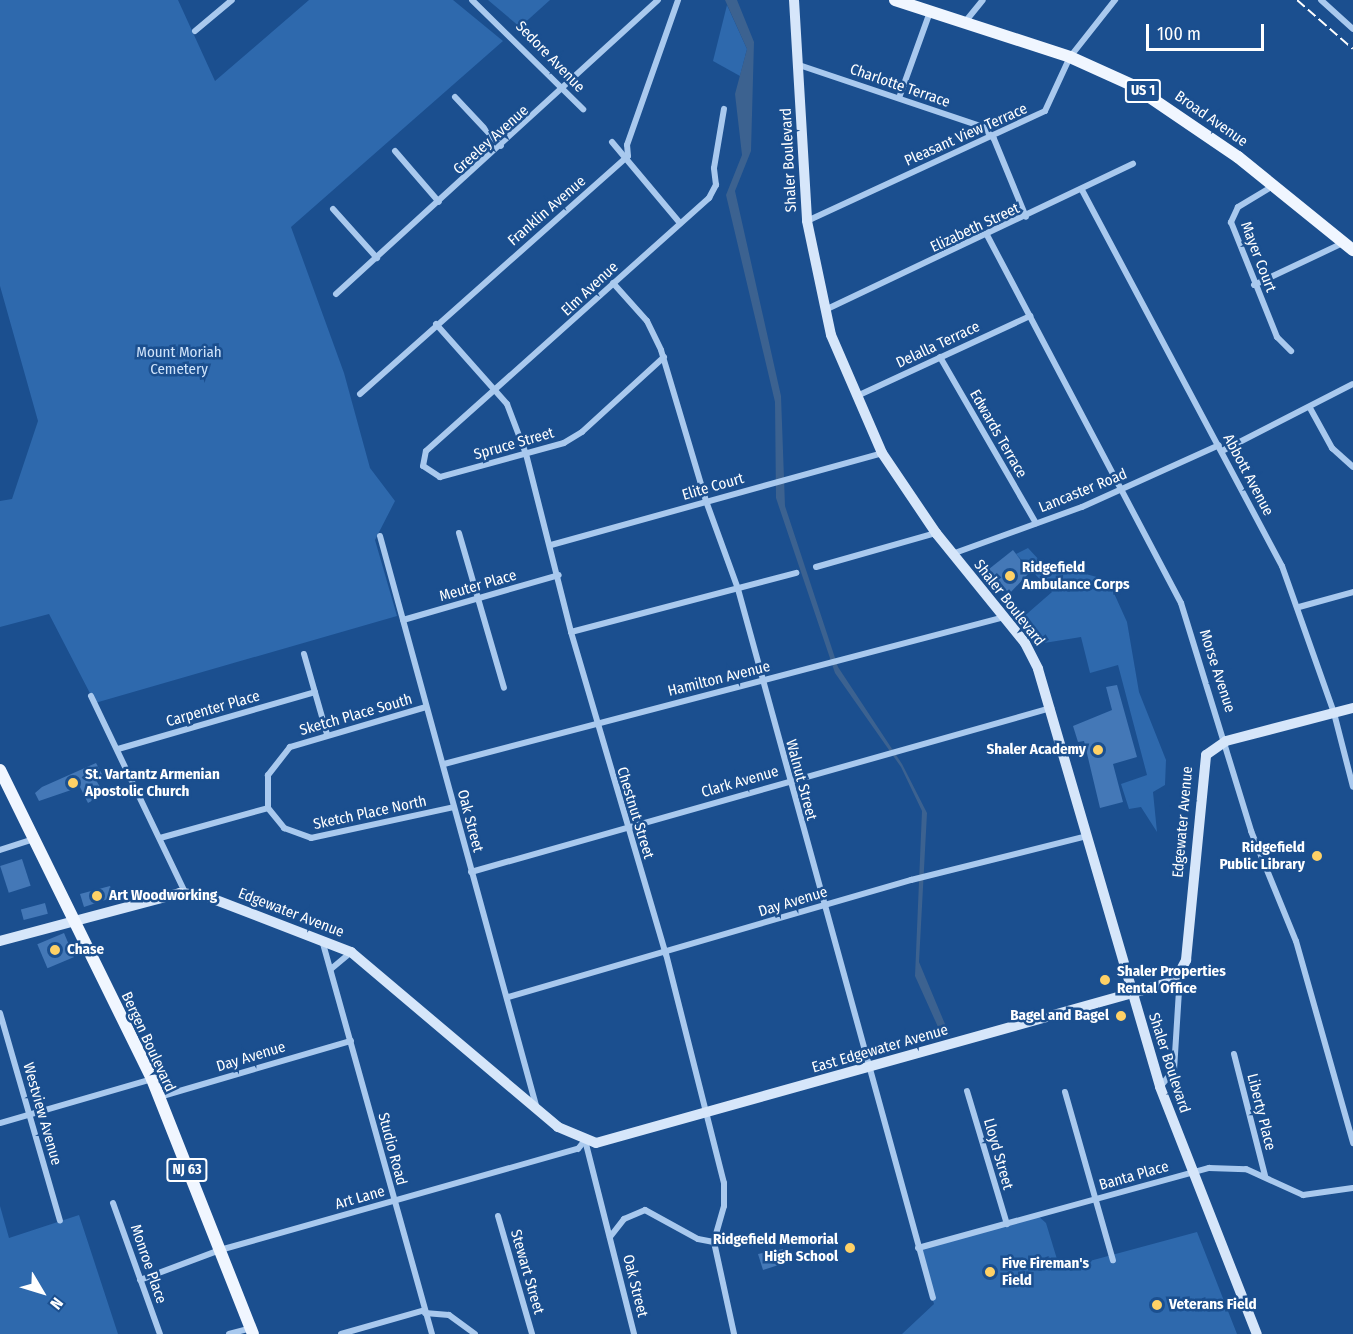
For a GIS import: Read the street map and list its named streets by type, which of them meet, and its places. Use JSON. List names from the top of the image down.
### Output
{
  "streets": {
    "main road": [
      "US 1",
      "Broad Avenue",
      "Bergen Boulevard",
      "NJ 63"
    ],
    "street": [
      "Sedore Avenue",
      "Charlotte Terrace",
      "Pleasant View Terrace",
      "Greeley Avenue",
      "Shaler Boulevard",
      "Franklin Avenue",
      "Elizabeth Street",
      "Mayer Court",
      "Elm Avenue",
      "Delalla Terrace",
      "Edwards Terrace",
      "Spruce Street",
      "Abbott Avenue",
      "Elite Court",
      "Lancaster Road",
      "Meuter Place",
      "Morse Avenue",
      "Hamilton Avenue",
      "Carpenter Place",
      "Sketch Place South",
      "Walnut Street",
      "Clark Avenue",
      "Sketch Place North",
      "Chestnut Street",
      "Oak Street",
      "Edgewater Avenue",
      "Day Avenue",
      "East Edgewater Avenue",
      "Liberty Place",
      "Westview Avenue",
      "Studio Road",
      "Lloyd Street",
      "Banta Place",
      "Art Lane",
      "Monroe Place",
      "Stewart Street"
    ]
  },
  "crossings": [
    ["Sedore Avenue", "Greeley Avenue"],
    ["Charlotte Terrace", "Pleasant View Terrace"],
    ["Charlotte Terrace", "Shaler Boulevard"],
    ["Broad Avenue", "Pleasant View Terrace"],
    ["Broad Avenue", "Mayer Court"],
    ["Pleasant View Terrace", "Shaler Boulevard"],
    ["Shaler Boulevard", "Elizabeth Street"],
    ["Shaler Boulevard", "Delalla Terrace"],
    ["Shaler Boulevard", "Elite Court"],
    ["Shaler Boulevard", "Lancaster Road"],
    ["Shaler Boulevard", "Hamilton Avenue"],
    ["Shaler Boulevard", "Clark Avenue"],
    ["Shaler Boulevard", "Day Avenue"],
    ["Shaler Boulevard", "East Edgewater Avenue"],
    ["Shaler Boulevard", "Banta Place"],
    ["Franklin Avenue", "Chestnut Street"],
    ["Elizabeth Street", "Abbott Avenue"],
    ["Elizabeth Street", "Morse Avenue"],
    ["Elm Avenue", "Spruce Street"],
    ["Elm Avenue", "Walnut Street"],
    ["Elm Avenue", "Chestnut Street"],
    ["Delalla Terrace", "Edwards Terrace"],
    ["Delalla Terrace", "Morse Avenue"],
    ["Edwards Terrace", "Lancaster Road"],
    ["Spruce Street", "Walnut Street"],
    ["Spruce Street", "Chestnut Street"],
    ["Abbott Avenue", "Lancaster Road"],
    ["Abbott Avenue", "Edgewater Avenue"],
    ["Elite Court", "Walnut Street"],
    ["Elite Court", "Chestnut Street"],
    ["Lancaster Road", "Morse Avenue"],
    ["Meuter Place", "Chestnut Street"],
    ["Meuter Place", "Oak Street"],
    ["Morse Avenue", "Edgewater Avenue"],
    ["Hamilton Avenue", "Walnut Street"],
    ["Hamilton Avenue", "Chestnut Street"],
    ["Hamilton Avenue", "Oak Street"],
    ["Sketch Place South", "Sketch Place North"],
    ["Sketch Place South", "Oak Street"],
    ["Walnut Street", "Clark Avenue"],
    ["Walnut Street", "Day Avenue"],
    ["Walnut Street", "East Edgewater Avenue"],
    ["Walnut Street", "Banta Place"],
    ["Clark Avenue", "Chestnut Street"],
    ["Clark Avenue", "Oak Street"],
    ["Sketch Place North", "Oak Street"],
    ["Chestnut Street", "Day Avenue"],
    ["Chestnut Street", "East Edgewater Avenue"],
    ["Oak Street", "Edgewater Avenue"],
    ["Oak Street", "Day Avenue"],
    ["Oak Street", "East Edgewater Avenue"],
    ["Oak Street", "Art Lane"],
    ["Edgewater Avenue", "East Edgewater Avenue"],
    ["Edgewater Avenue", "Studio Road"],
    ["Edgewater Avenue", "Art Lane"],
    ["Day Avenue", "Bergen Boulevard"],
    ["Day Avenue", "Studio Road"],
    ["Bergen Boulevard", "Art Lane"],
    ["East Edgewater Avenue", "Art Lane"],
    ["Liberty Place", "Banta Place"],
    ["Studio Road", "Art Lane"],
    ["Lloyd Street", "Banta Place"],
    ["Art Lane", "Monroe Place"]
  ],
  "parks": ["Mount Moriah Cemetery"],
  "places": [
    "Ridgefield Ambulance Corps",
    "Shaler Academy",
    "St. Vartantz Armenian Apostolic Church",
    "Ridgefield Public Library",
    "Art Woodworking",
    "Chase",
    "Shaler Properties Rental Office",
    "Bagel and Bagel",
    "Ridgefield Memorial High School",
    "Five Fireman's Field",
    "Veterans Field"
  ],
  "scale_bar": "100 m",
  "north": "bottom right"
}
